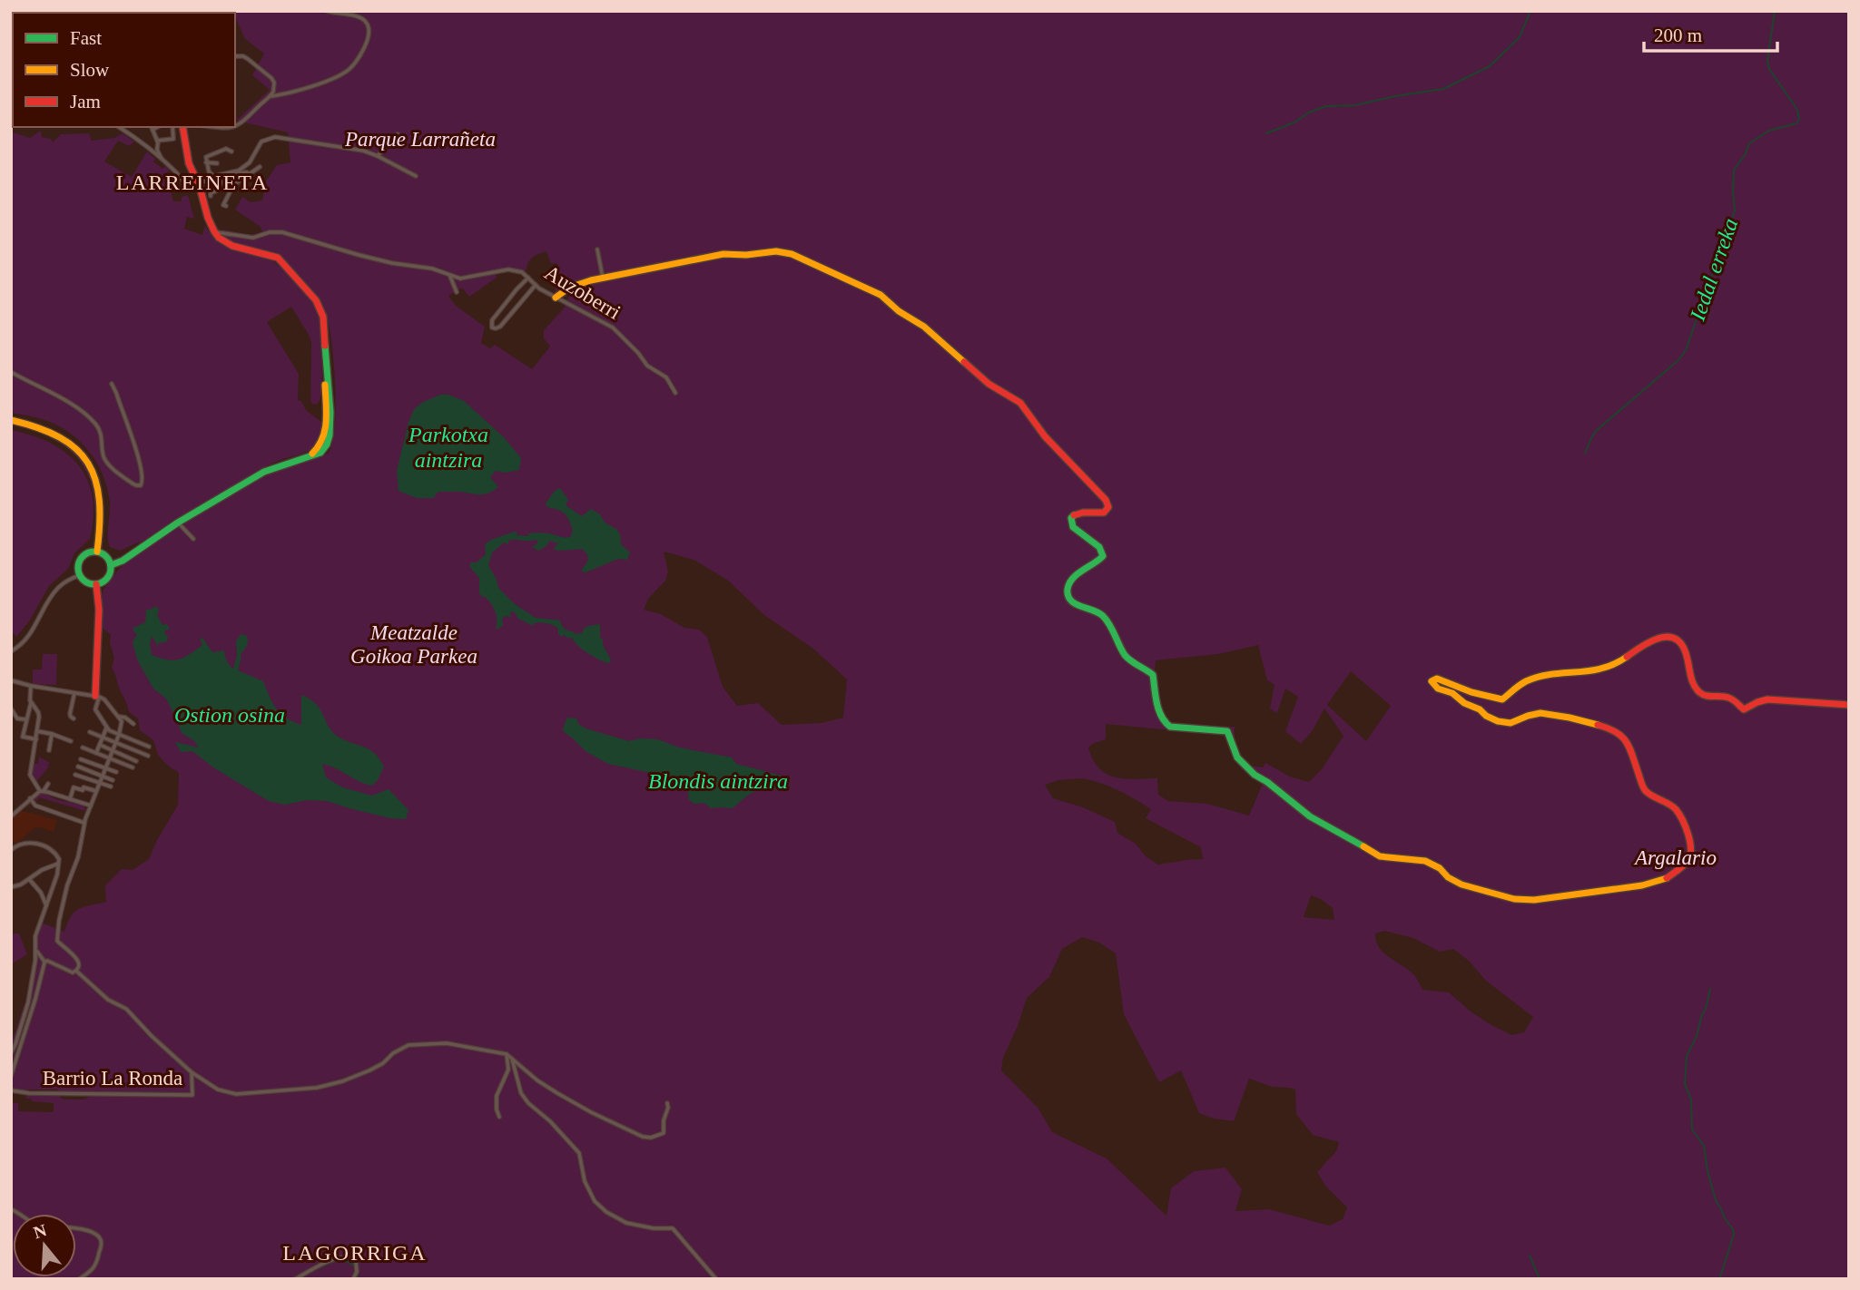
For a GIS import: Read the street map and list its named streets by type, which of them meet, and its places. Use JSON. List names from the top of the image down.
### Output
{
  "streets": {
    "street": ["Auzoberri", "Barrio La Ronda"]
  },
  "districts": ["LARREINETA", "LAGORRIGA"],
  "water": [
    "Iedal erreka",
    "Parkotxa aintzira",
    "Ostion osina",
    "Blondis aintzira"
  ],
  "parks": ["Parque Larrañeta", "Meatzalde Goikoa Parkea", "Argalario"],
  "legend": ["Fast", "Slow", "Jam"],
  "scale_bar": "200 m",
  "north": "top"
}
